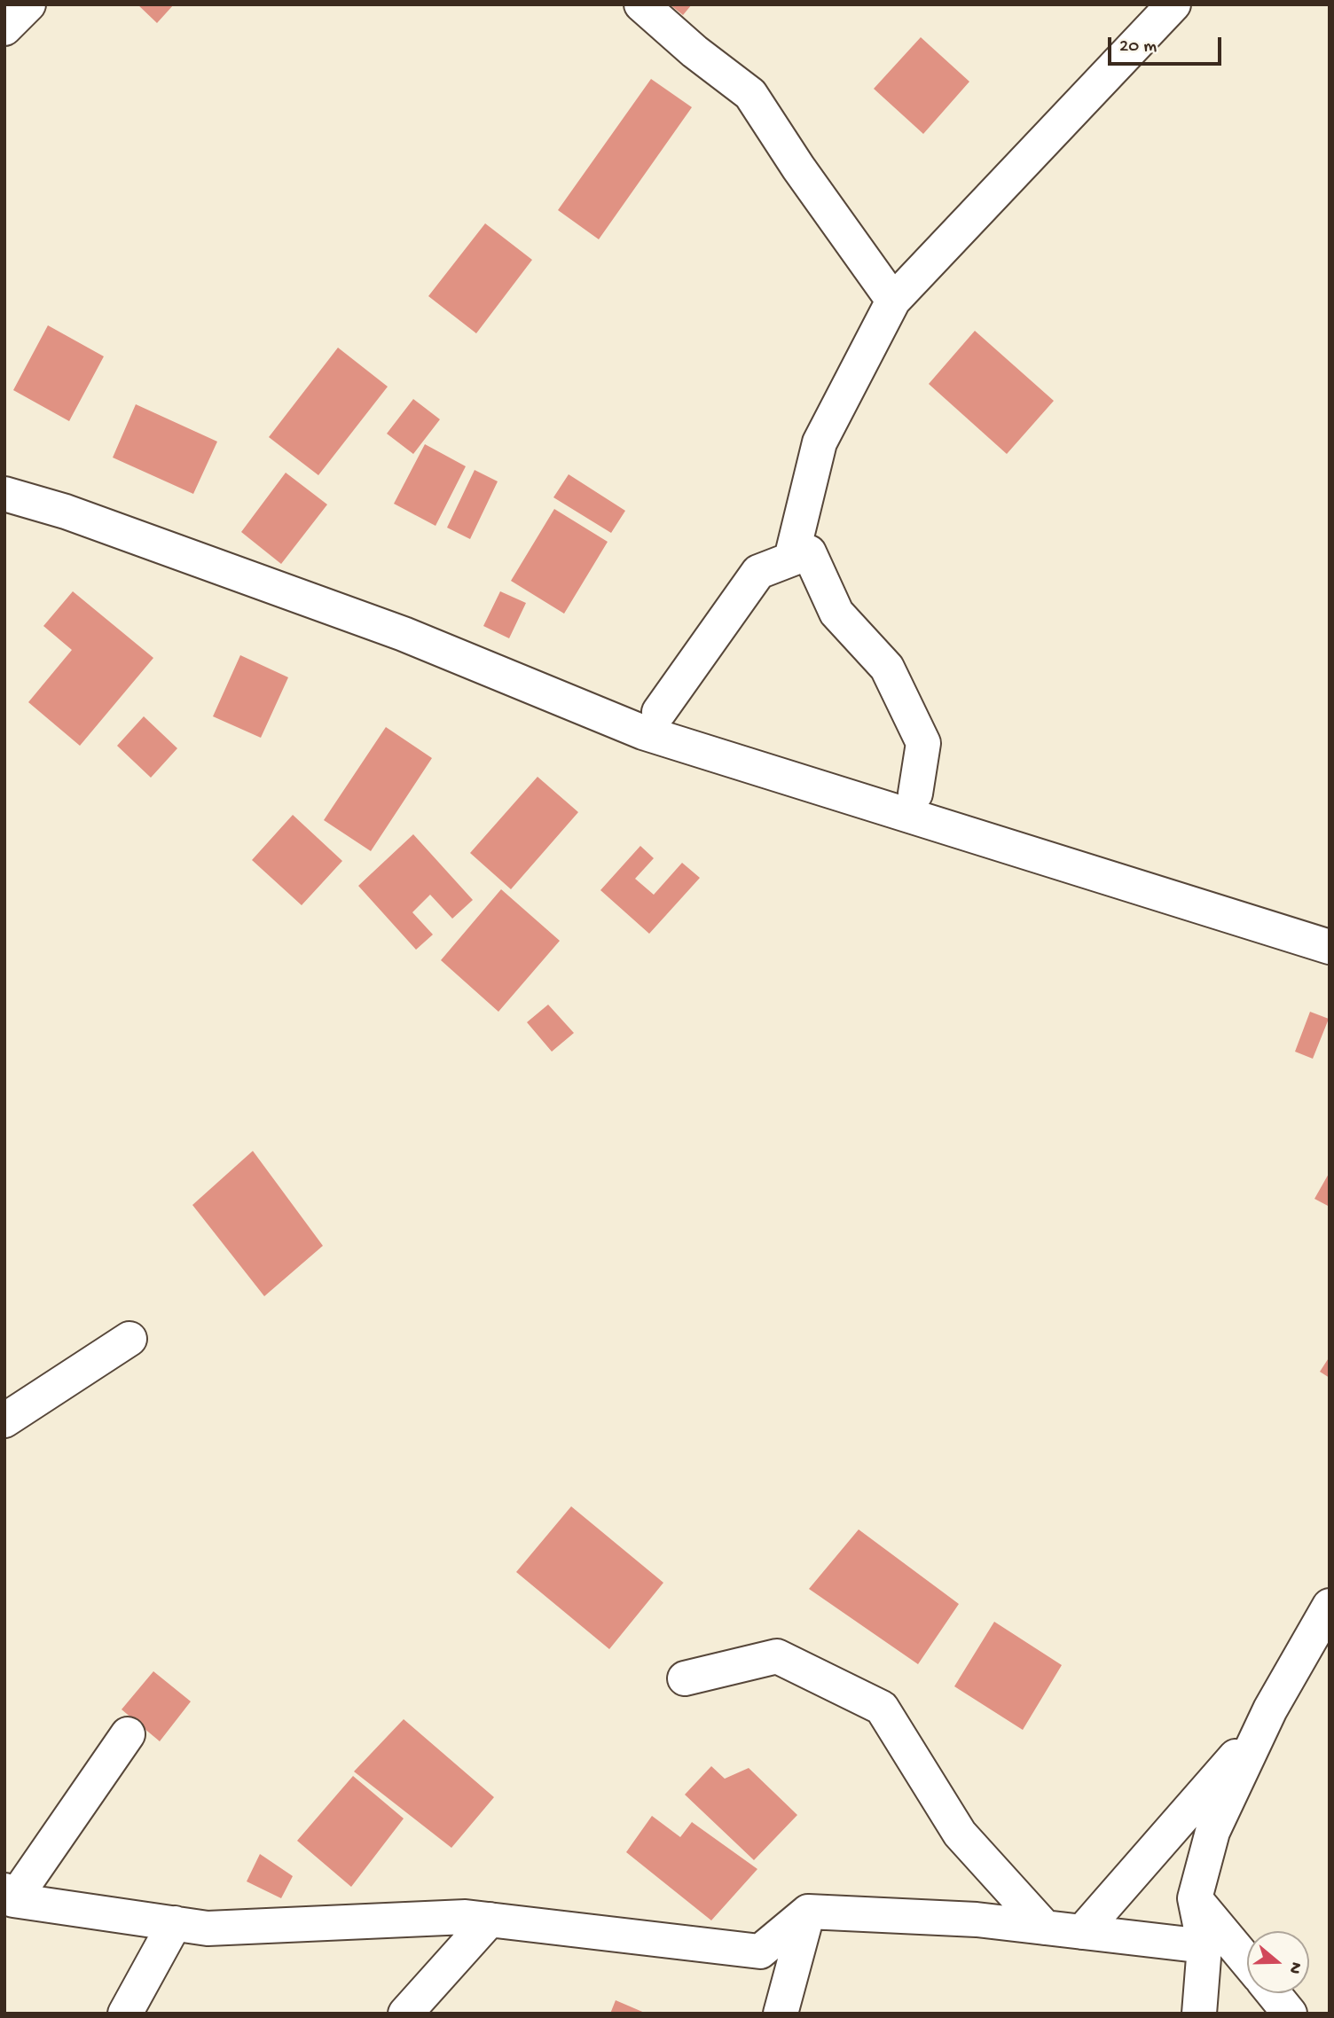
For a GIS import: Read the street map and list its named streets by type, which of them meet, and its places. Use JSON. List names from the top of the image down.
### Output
{
  "scale_bar": "20 m",
  "north": "right"
}
